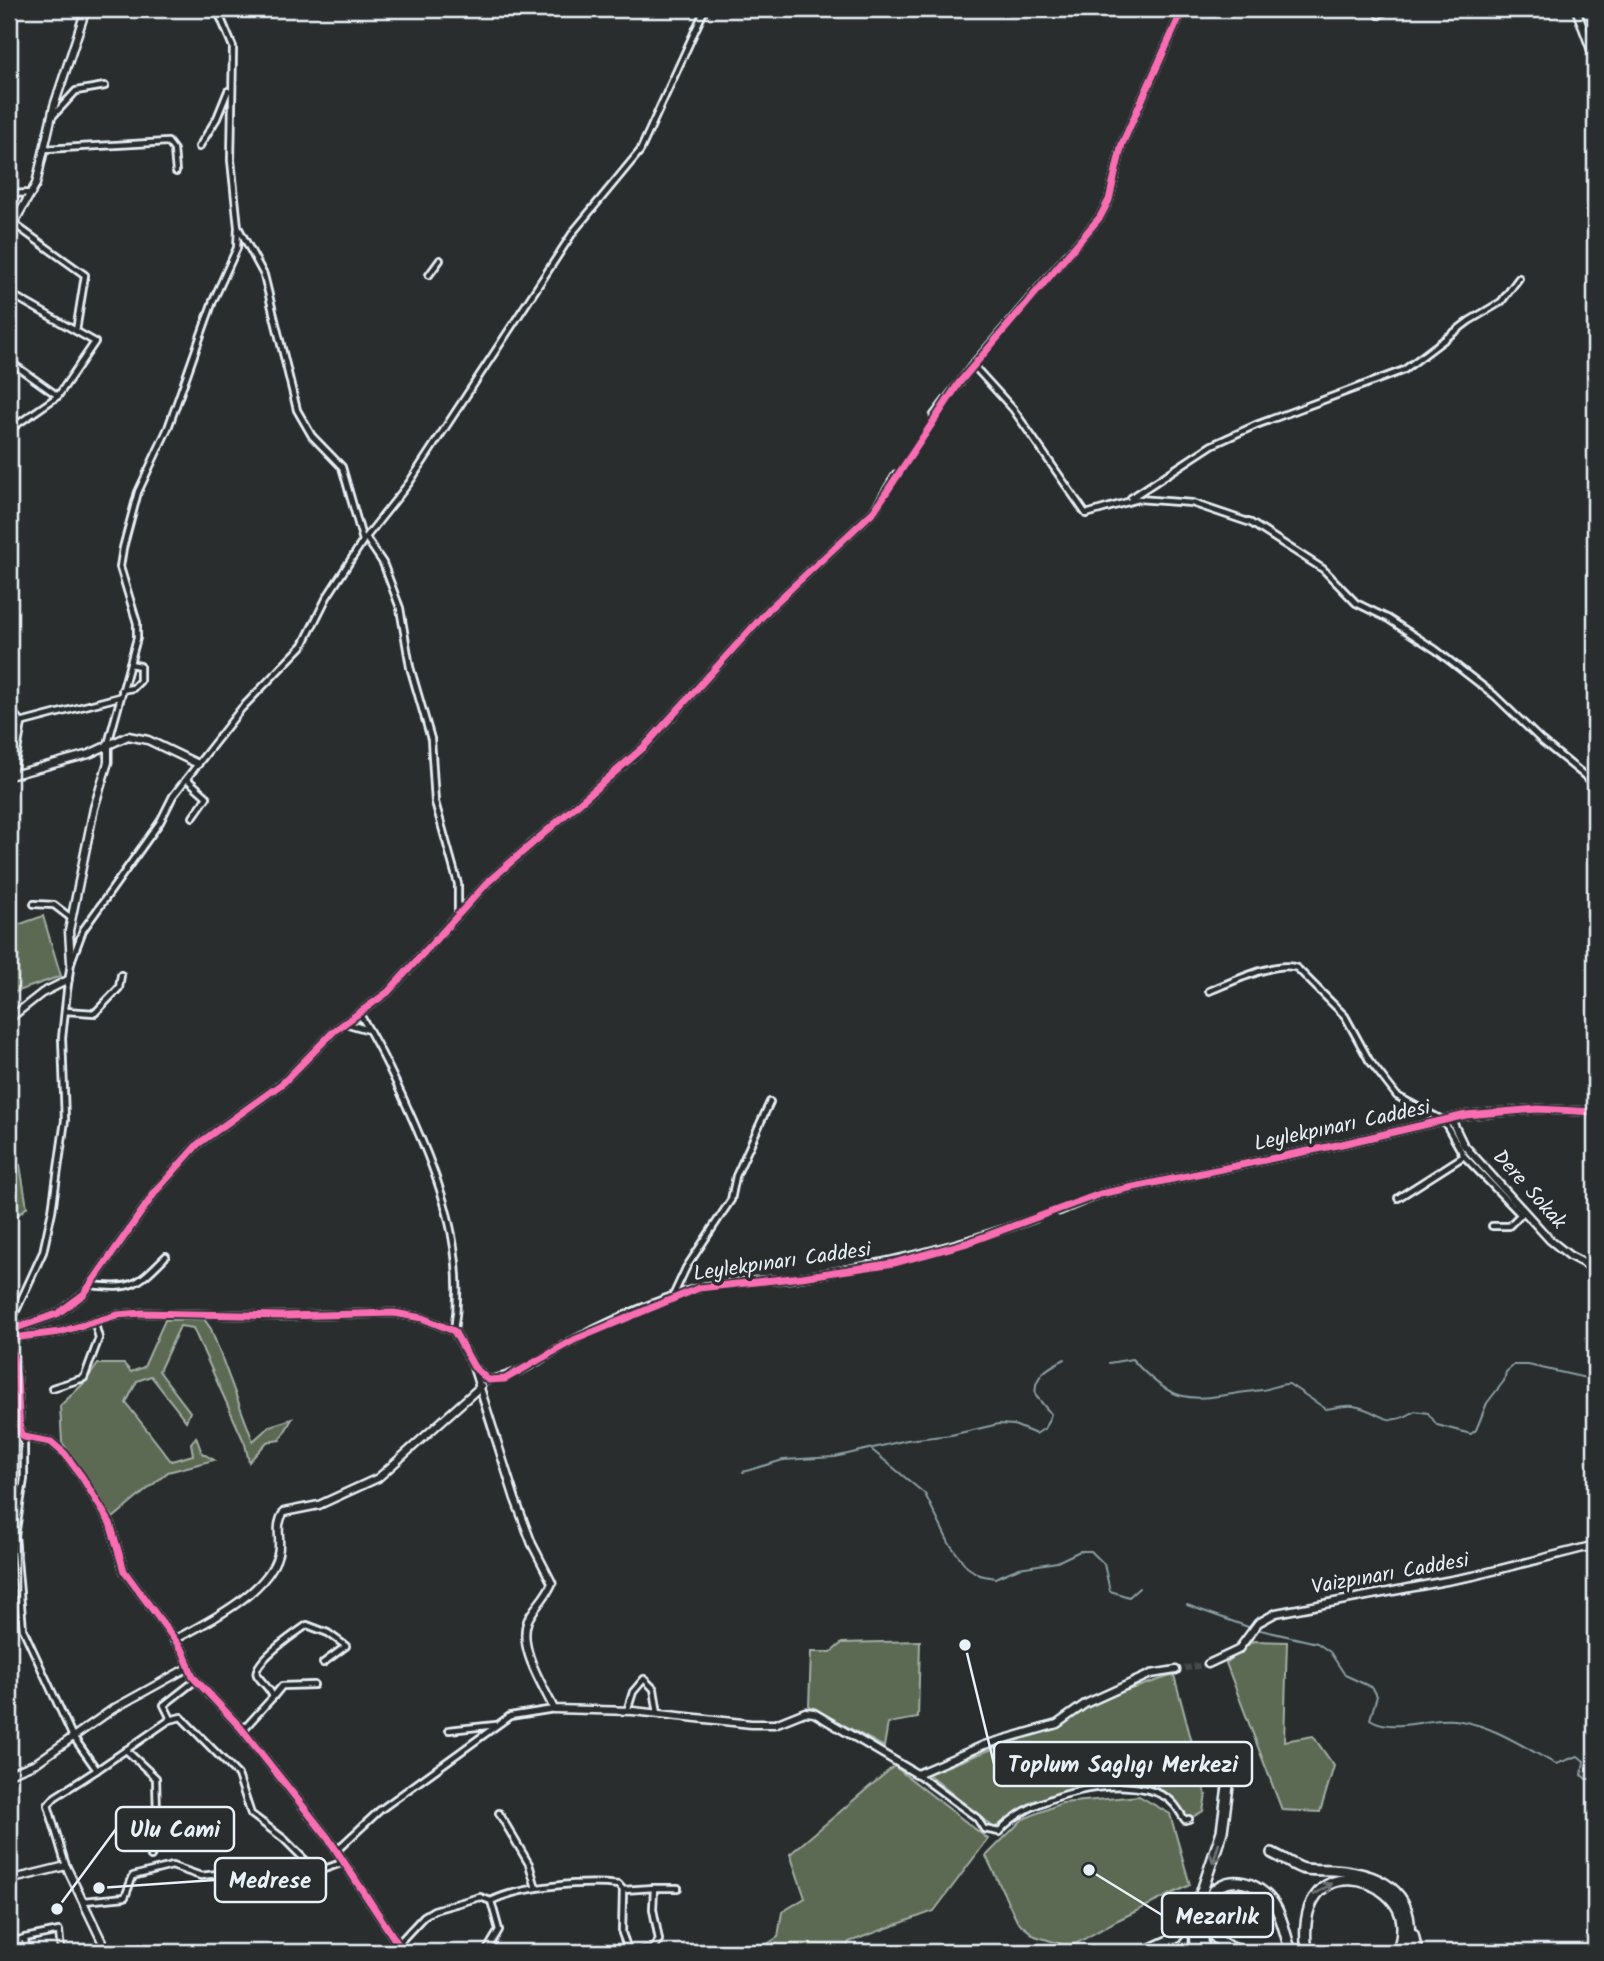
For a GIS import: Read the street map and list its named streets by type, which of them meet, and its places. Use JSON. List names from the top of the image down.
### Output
{
  "streets": {
    "street": ["Leylekpınarı Caddesi", "Dere Sokak", "Vaizpınarı Caddesi"]
  },
  "crossings": [
    ["Leylekpınarı Caddesi", "Dere Sokak"]
  ],
  "places": [
    "Toplum Saglıgı Merkezi",
    "Mezarlık",
    "Medrese",
    "Ulu Cami"
  ]
}
